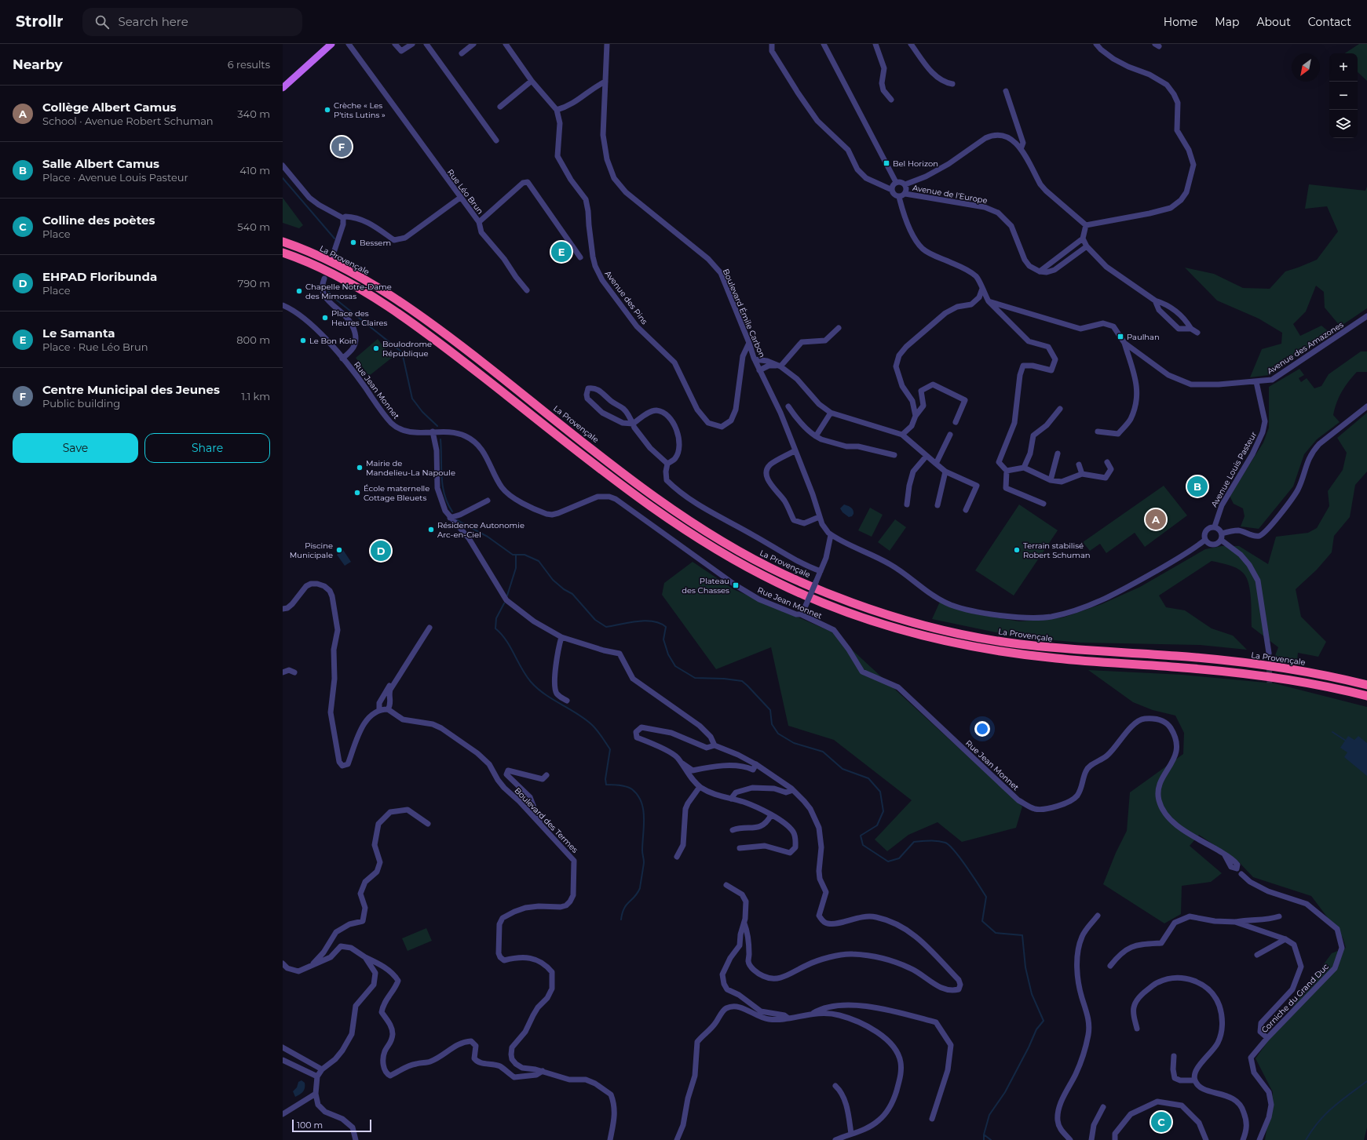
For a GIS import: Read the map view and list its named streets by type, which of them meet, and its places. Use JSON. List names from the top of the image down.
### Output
{
  "streets": {
    "highway": ["La Provençale"],
    "street": [
      "Rue Léo Brun",
      "Avenue de l'Europe",
      "Avenue des Pins",
      "Boulevard Émile Carbon",
      "Avenue des Amazones",
      "Rue Jean Monnet",
      "Avenue Louis Pasteur",
      "Boulevard des Termes",
      "Corniche du Grand Duc"
    ]
  },
  "crossings": [
    ["Avenue des Pins", "Boulevard Émile Carbon"],
    ["Avenue des Amazones", "Avenue Louis Pasteur"],
    ["Rue Jean Monnet", "Corniche du Grand Duc"]
  ],
  "places": {
    "other": [
      "Crèche « Les P'tits Lutins »",
      "Bessem",
      "Chapelle Notre-Dame des Mimosas",
      "Place des Heures Claires",
      "Le Bon Koin",
      "Boulodrome République",
      "Mairie de Mandelieu-La Napoule",
      "École maternelle Cottage Bleuets",
      "Résidence Autonomie Arc-en-Ciel",
      "Piscine Municipale",
      "Terrain stabilisé Robert Schuman"
    ],
    "transit": ["Bel Horizon", "Paulhan", "Plateau des Chasses"]
  },
  "scale_bar": "100 m",
  "north": "bottom left",
  "page": {
    "header": "Strollr",
    "search": "Search here",
    "nav": [
      "Home",
      "Map",
      "About",
      "Contact"
    ],
    "heading": ["Nearby", "6 results"],
    "map_buttons": ["+", "−"],
    "list": [
      {
        "mark": "A",
        "name": "Collège Albert Camus",
        "note": "School · Avenue Robert Schuman",
        "value": "340 m"
      },
      {
        "mark": "B",
        "name": "Salle Albert Camus",
        "note": "Place · Avenue Louis Pasteur",
        "value": "410 m"
      },
      {
        "mark": "C",
        "name": "Colline des poètes",
        "note": "Place",
        "value": "540 m"
      },
      {
        "mark": "D",
        "name": "EHPAD Floribunda",
        "note": "Place",
        "value": "790 m"
      },
      {
        "mark": "E",
        "name": "Le Samanta",
        "note": "Place · Rue Léo Brun",
        "value": "800 m"
      },
      {
        "mark": "F",
        "name": "Centre Municipal des Jeunes",
        "note": "Public building",
        "value": "1.1 km"
      }
    ],
    "pins": [
      "F",
      "E",
      "B",
      "A",
      "D",
      "C"
    ],
    "buttons": ["Save", "Share"],
    "scale": "100 m"
  }
}
